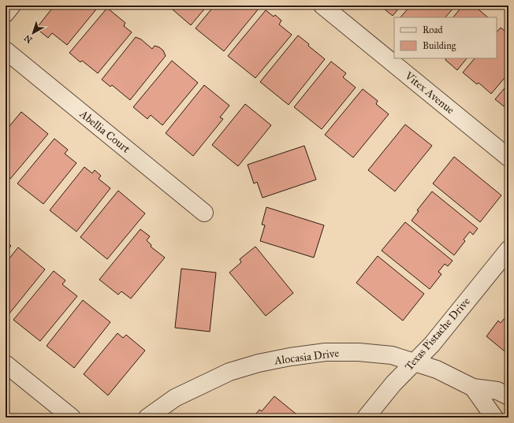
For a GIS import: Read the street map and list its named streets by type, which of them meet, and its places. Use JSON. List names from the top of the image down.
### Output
{
  "streets": {
    "street": [
      "Vitex Avenue",
      "Abellia Court",
      "Texas Pistache Drive",
      "Alocasia Drive"
    ]
  },
  "crossings": [
    ["Texas Pistache Drive", "Alocasia Drive"]
  ],
  "legend": ["Road", "Building"],
  "north": "bottom left"
}
